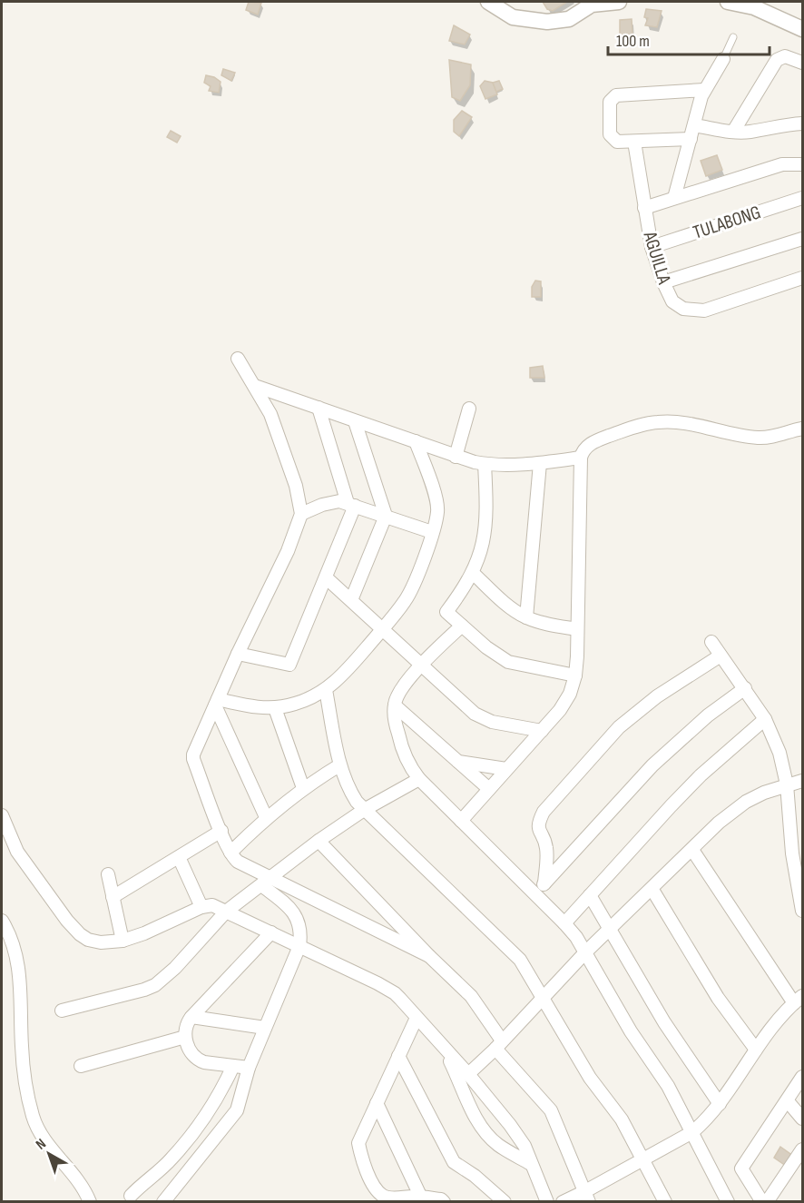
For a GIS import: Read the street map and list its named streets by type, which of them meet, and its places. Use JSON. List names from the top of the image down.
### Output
{
  "streets": {
    "street": ["TULABONG", "AGUILLA"]
  },
  "crossings": [
    ["TULABONG", "AGUILLA"]
  ],
  "scale_bar": "100 m",
  "north": "top left"
}
